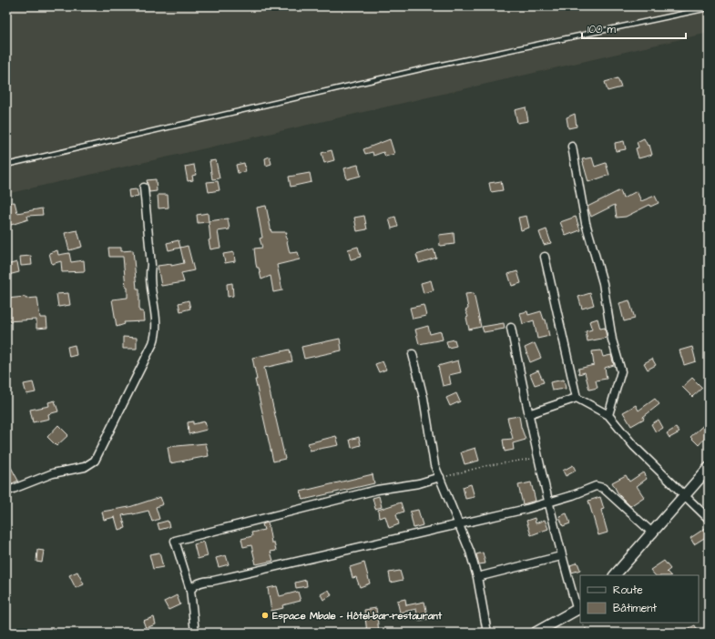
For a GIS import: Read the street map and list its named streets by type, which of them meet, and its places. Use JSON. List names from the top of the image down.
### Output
{
  "places": ["Espace Mbale - Hôtel-bar-restaurant"],
  "legend": ["Route", "Bâtiment"],
  "scale_bar": "100 m"
}
